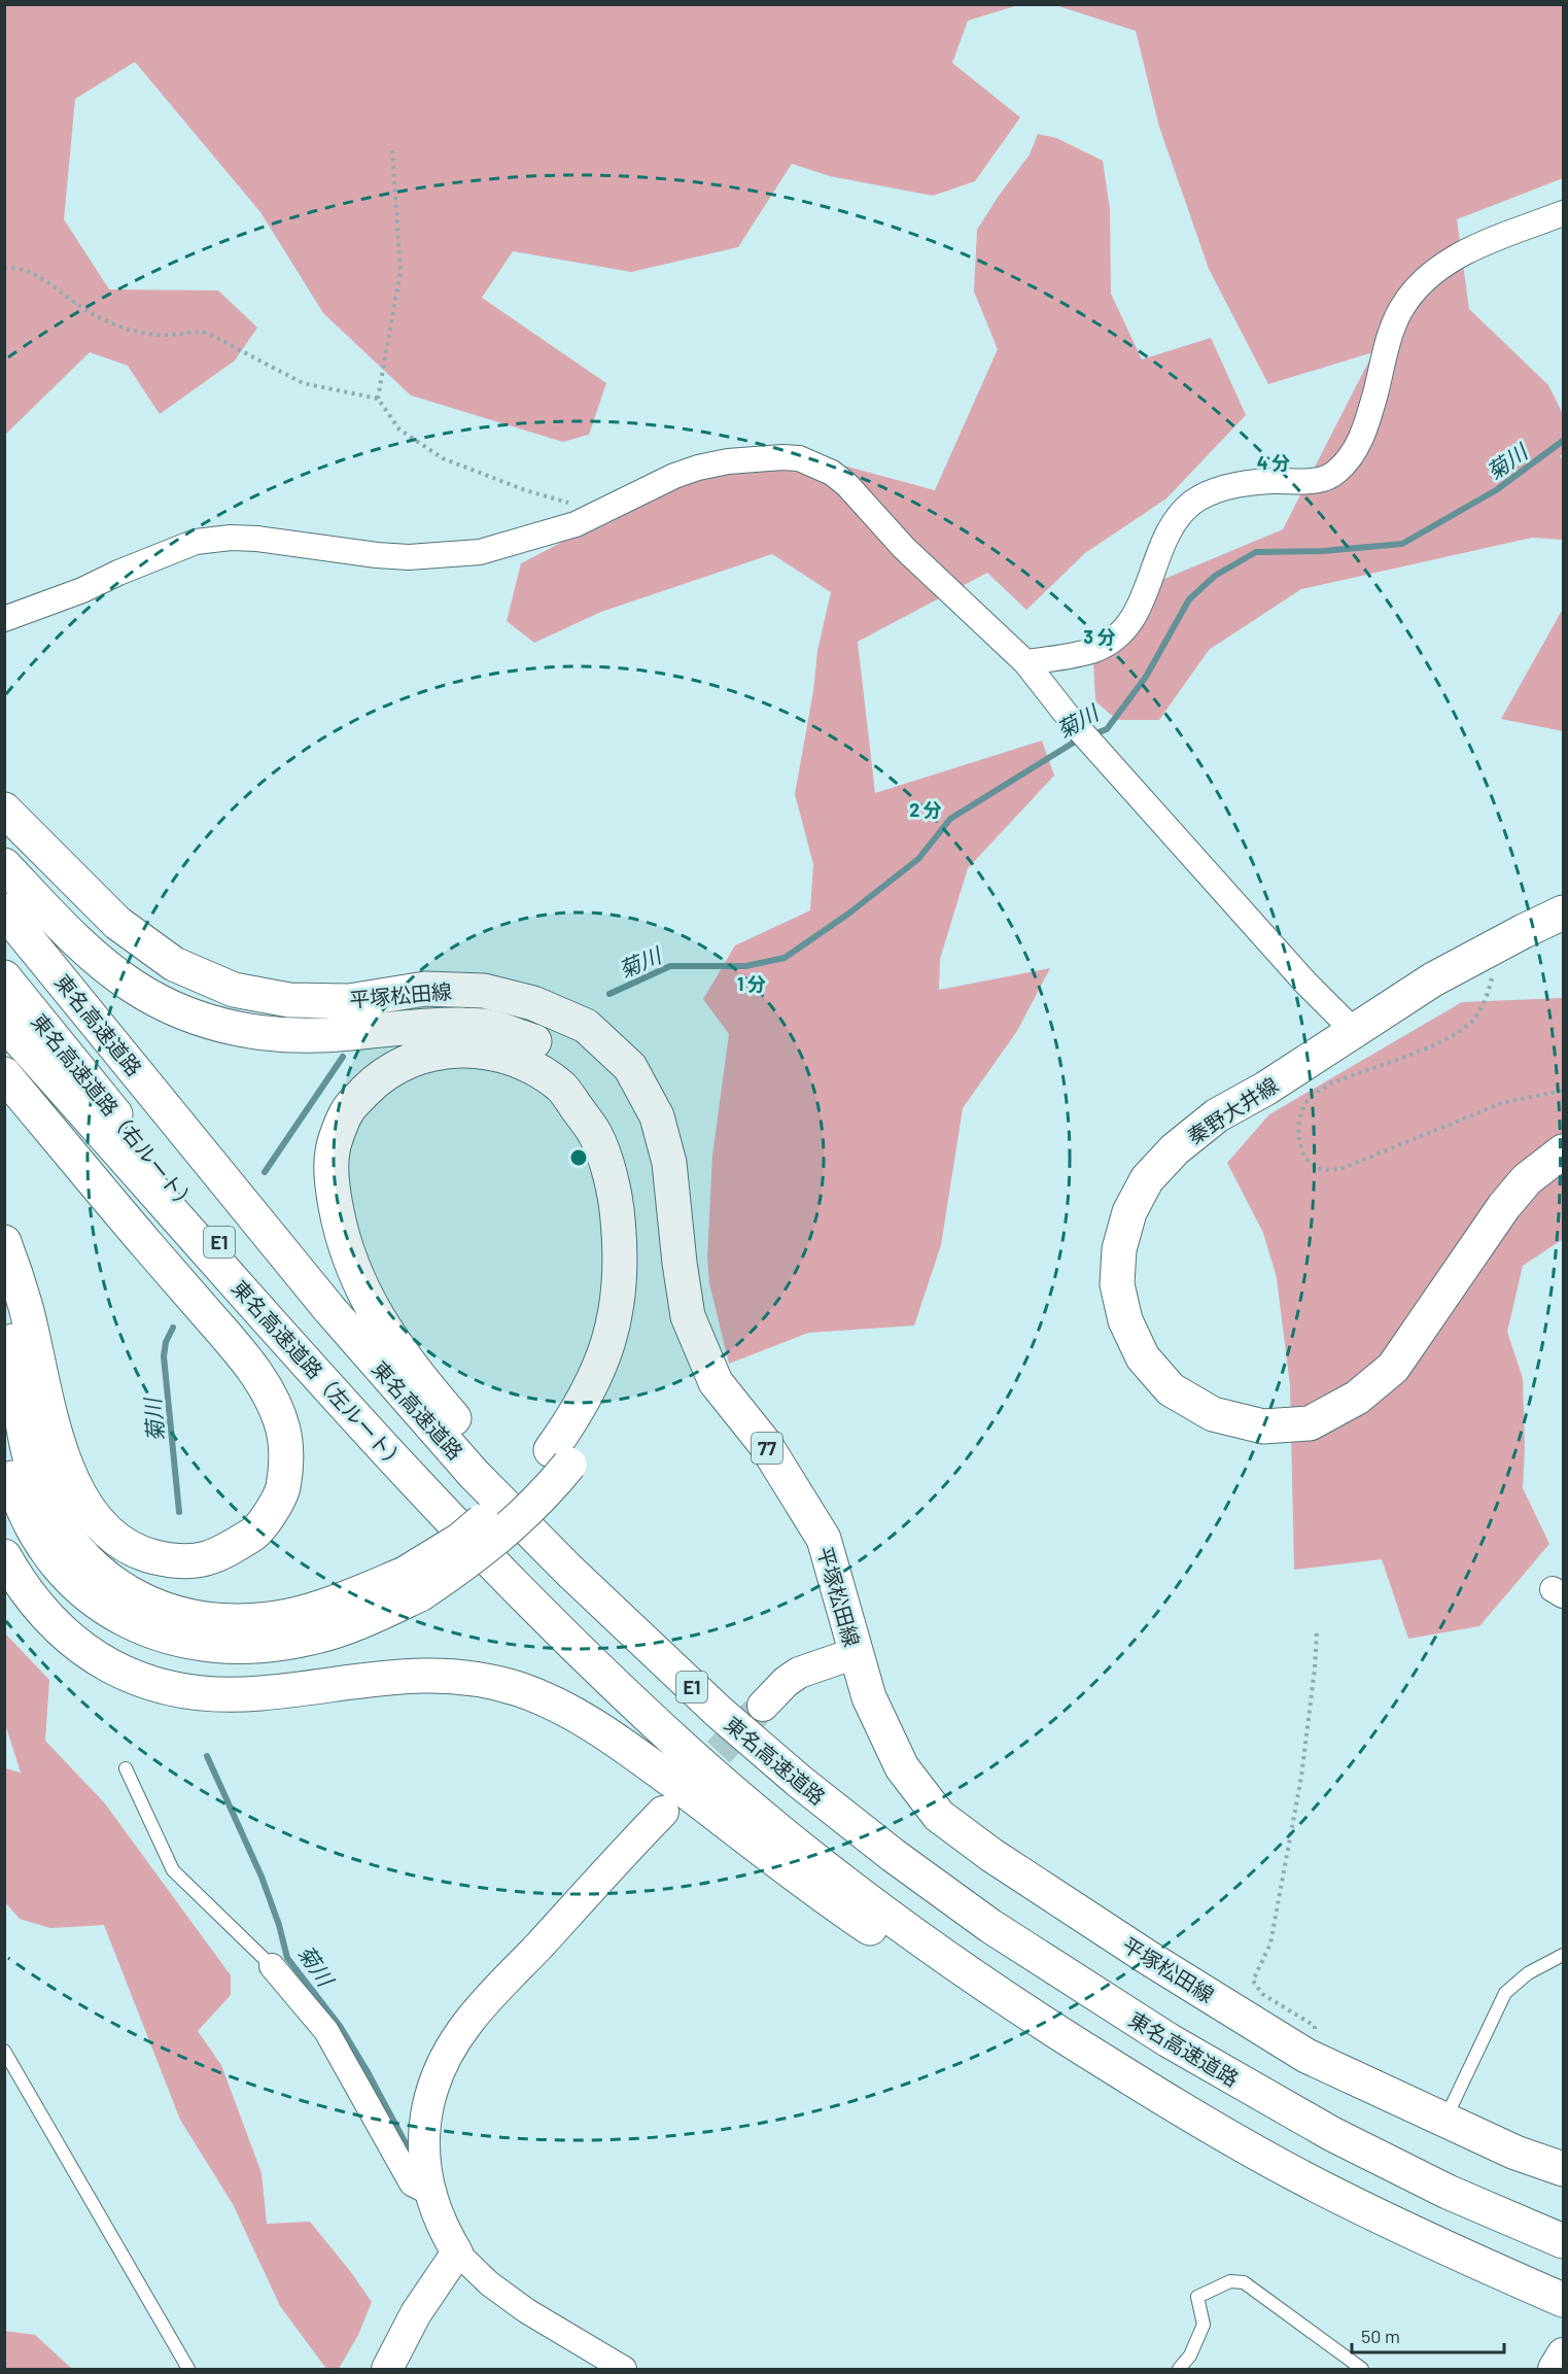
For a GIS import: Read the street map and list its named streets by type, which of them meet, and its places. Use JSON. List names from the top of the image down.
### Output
{
  "streets": {
    "main road": [
      "平塚松田線",
      "東名高速道路",
      "秦野大井線",
      "東名高速道路（右ルート）",
      "E1",
      "東名高速道路（左ルート）",
      "77"
    ]
  },
  "crossings": [
    ["東名高速道路（右ルート）", "E1"],
    ["東名高速道路（右ルート）", "東名高速道路（左ルート）"],
    ["E1", "東名高速道路（左ルート）"]
  ],
  "water": ["菊川"],
  "scale_bar": "50 m",
  "rings": [
    "4 分",
    "3 分",
    "2 分",
    "1 分"
  ]
}
